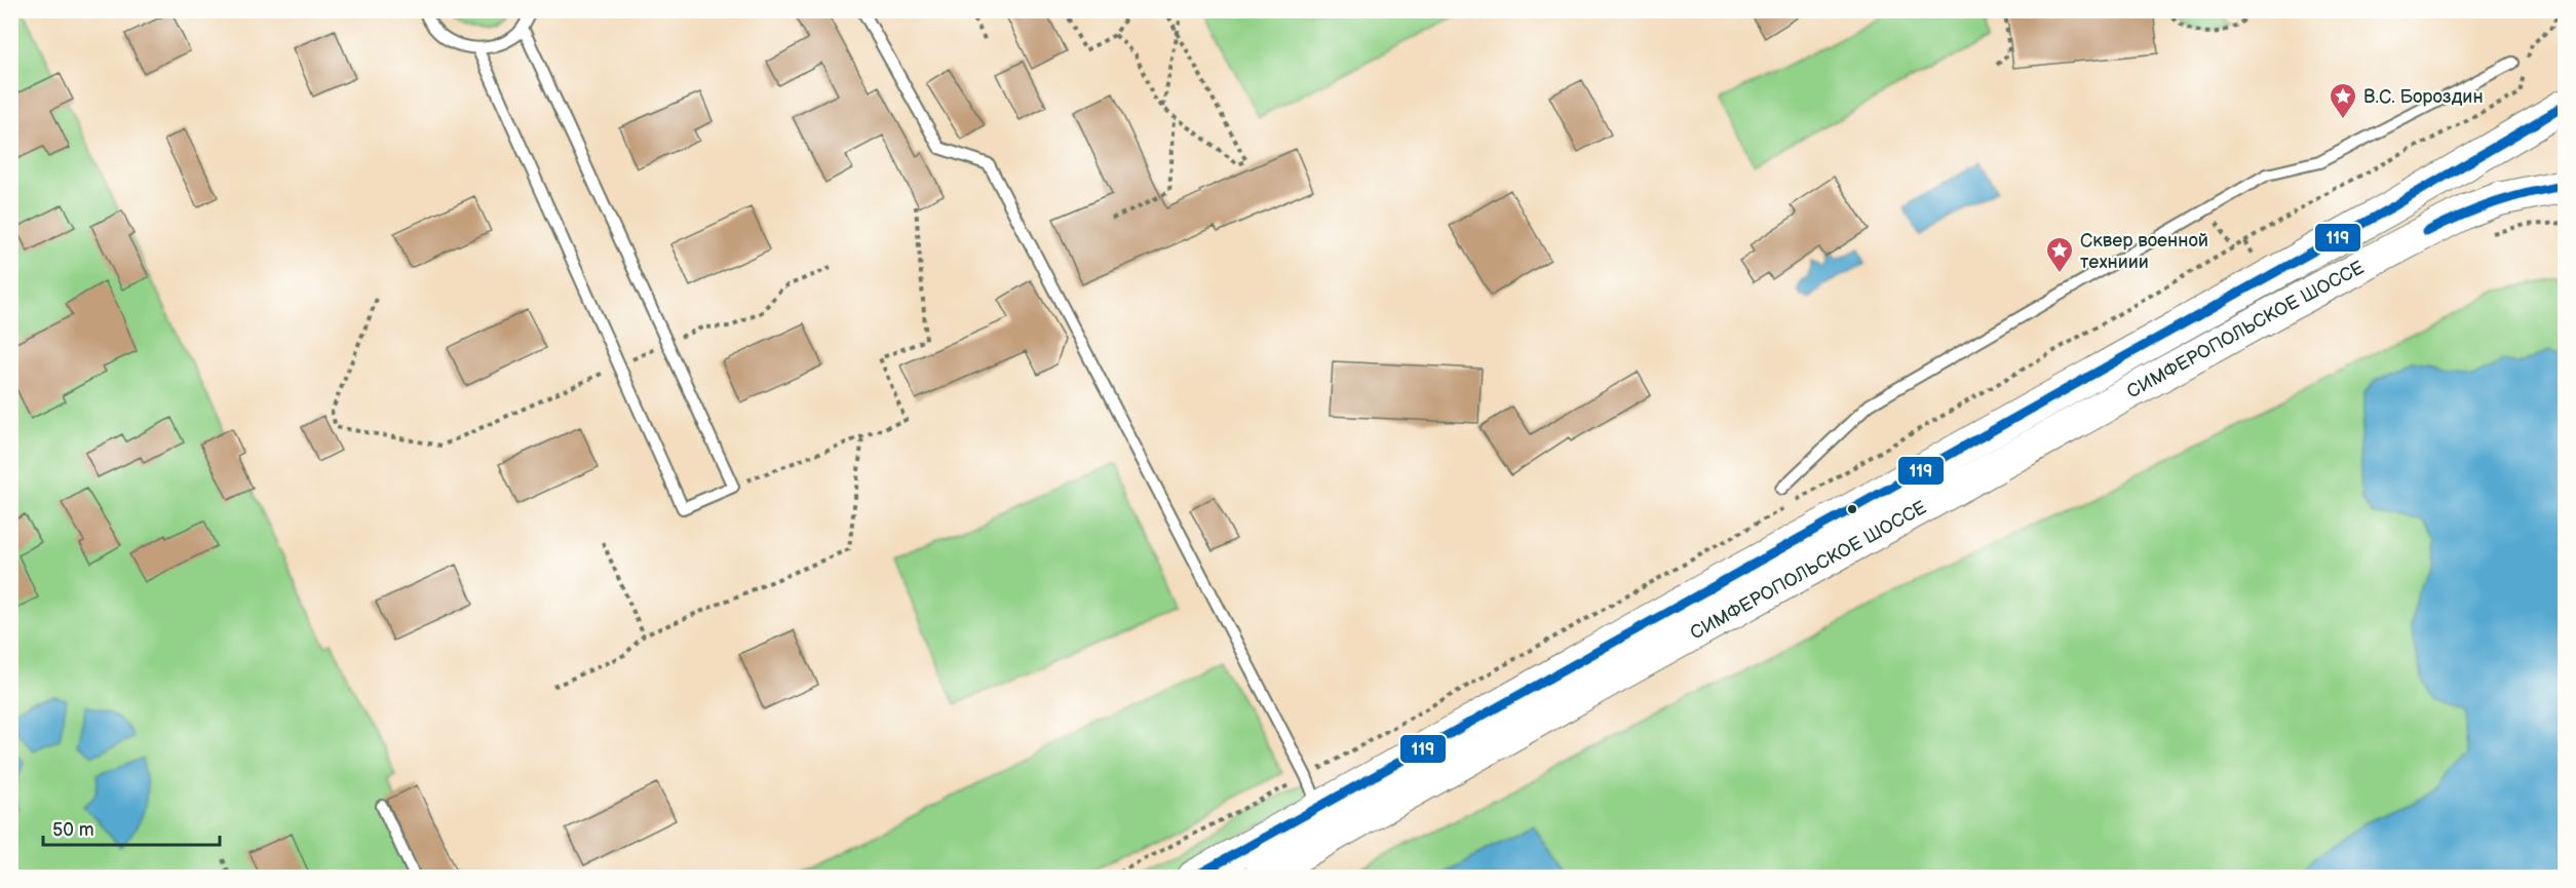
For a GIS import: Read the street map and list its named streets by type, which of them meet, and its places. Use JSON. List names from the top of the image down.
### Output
{
  "streets": {
    "main road": ["СИМФЕРОПОЛЬСКОЕ ШОССЕ"]
  },
  "places": {
    "place": ["В.С. Бороздин", "Сквер военной техниии"]
  },
  "lines": ["transit line 119"],
  "scale_bar": "50 m"
}
